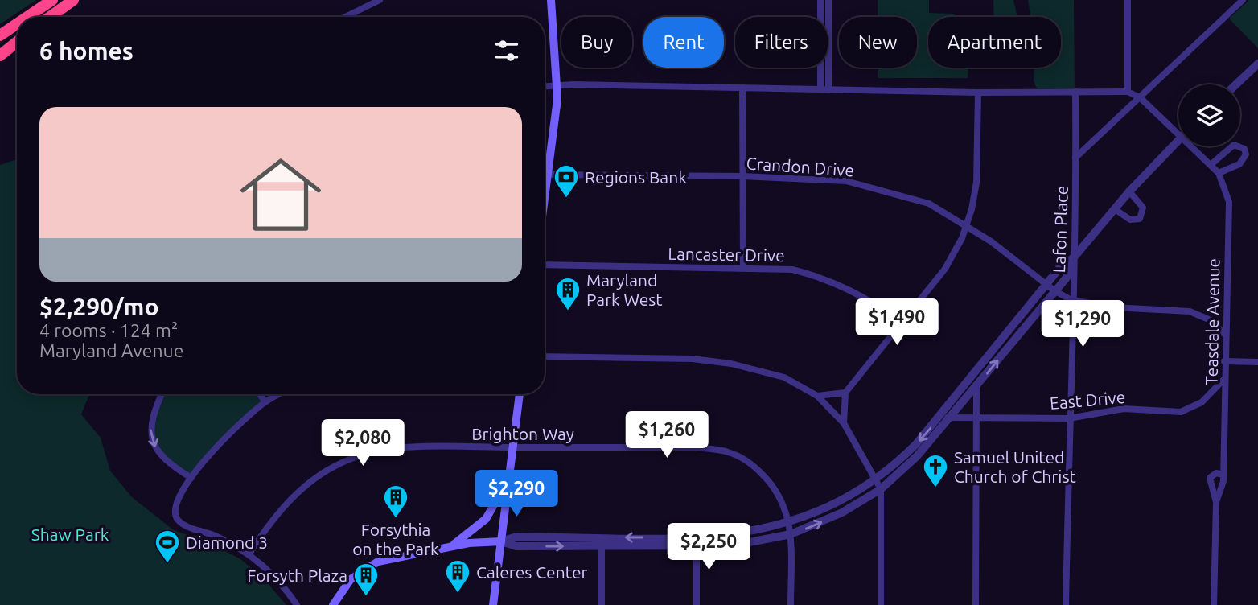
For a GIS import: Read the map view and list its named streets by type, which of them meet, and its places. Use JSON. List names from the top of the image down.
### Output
{
  "streets": {
    "street": [
      "Crandon Drive",
      "Lafon Place",
      "Lancaster Drive",
      "Teasdale Avenue",
      "East Drive",
      "Brighton Way"
    ]
  },
  "crossings": [
    ["Crandon Drive", "Lafon Place"],
    ["Crandon Drive", "Teasdale Avenue"],
    ["Lafon Place", "East Drive"],
    ["Teasdale Avenue", "East Drive"]
  ],
  "parks": ["Shaw Park"],
  "places": {
    "bank": ["Regions Bank"],
    "building": [
      "Maryland Park West",
      "Forsythia on the Park",
      "Caleres Center",
      "Forsyth Plaza"
    ],
    "church": ["Samuel United Church of Christ"],
    "sports": ["Diamond 3"]
  },
  "page": {
    "chip": [
      "Buy",
      "Rent",
      "Filters",
      "New",
      "Apartment"
    ],
    "heading": "6 homes",
    "list": [
      {
        "name": "$2,290/mo",
        "note": "4 rooms · 124 m² · Maryland Avenue"
      }
    ],
    "price": [
      "$1,490",
      "$1,290",
      "$1,260",
      "$2,080",
      "$2,290",
      "$2,250"
    ]
  }
}
